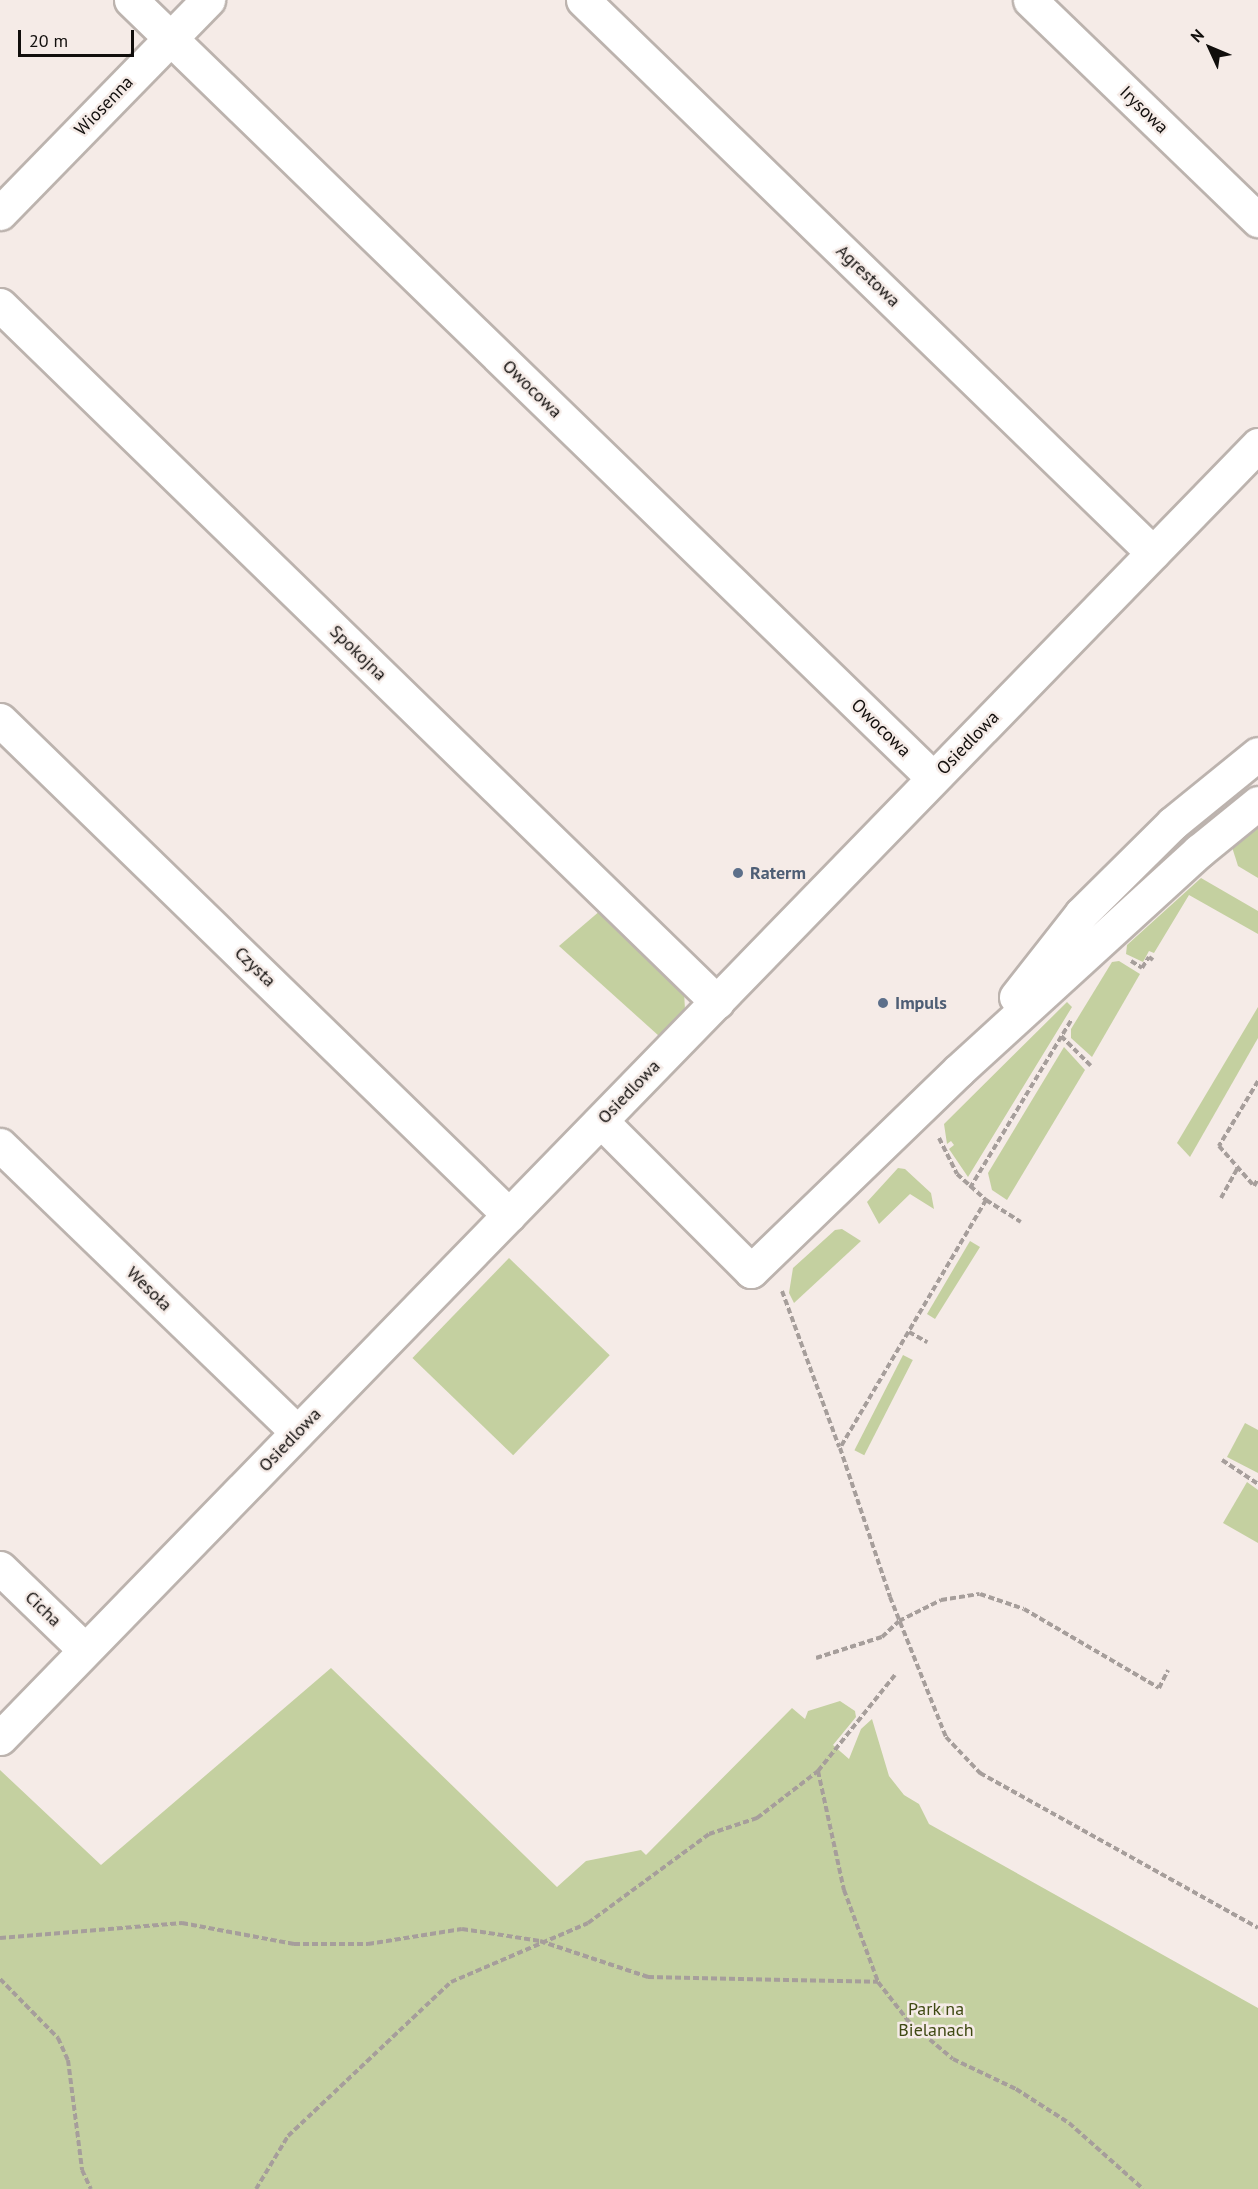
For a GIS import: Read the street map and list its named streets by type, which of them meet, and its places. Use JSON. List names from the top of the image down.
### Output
{
  "streets": {
    "street": [
      "Wiosenna",
      "Irysowa",
      "Agrestowa",
      "Owocowa",
      "Spokojna",
      "Osiedlowa",
      "Czysta",
      "Wesoła",
      "Cicha"
    ]
  },
  "crossings": [
    ["Wiosenna", "Owocowa"],
    ["Agrestowa", "Osiedlowa"],
    ["Owocowa", "Osiedlowa"],
    ["Spokojna", "Osiedlowa"],
    ["Osiedlowa", "Czysta"],
    ["Osiedlowa", "Wesoła"],
    ["Osiedlowa", "Cicha"]
  ],
  "parks": ["Park na Bielanach"],
  "places": ["Raterm", "Impuls"],
  "scale_bar": "20 m",
  "north": "top left"
}
